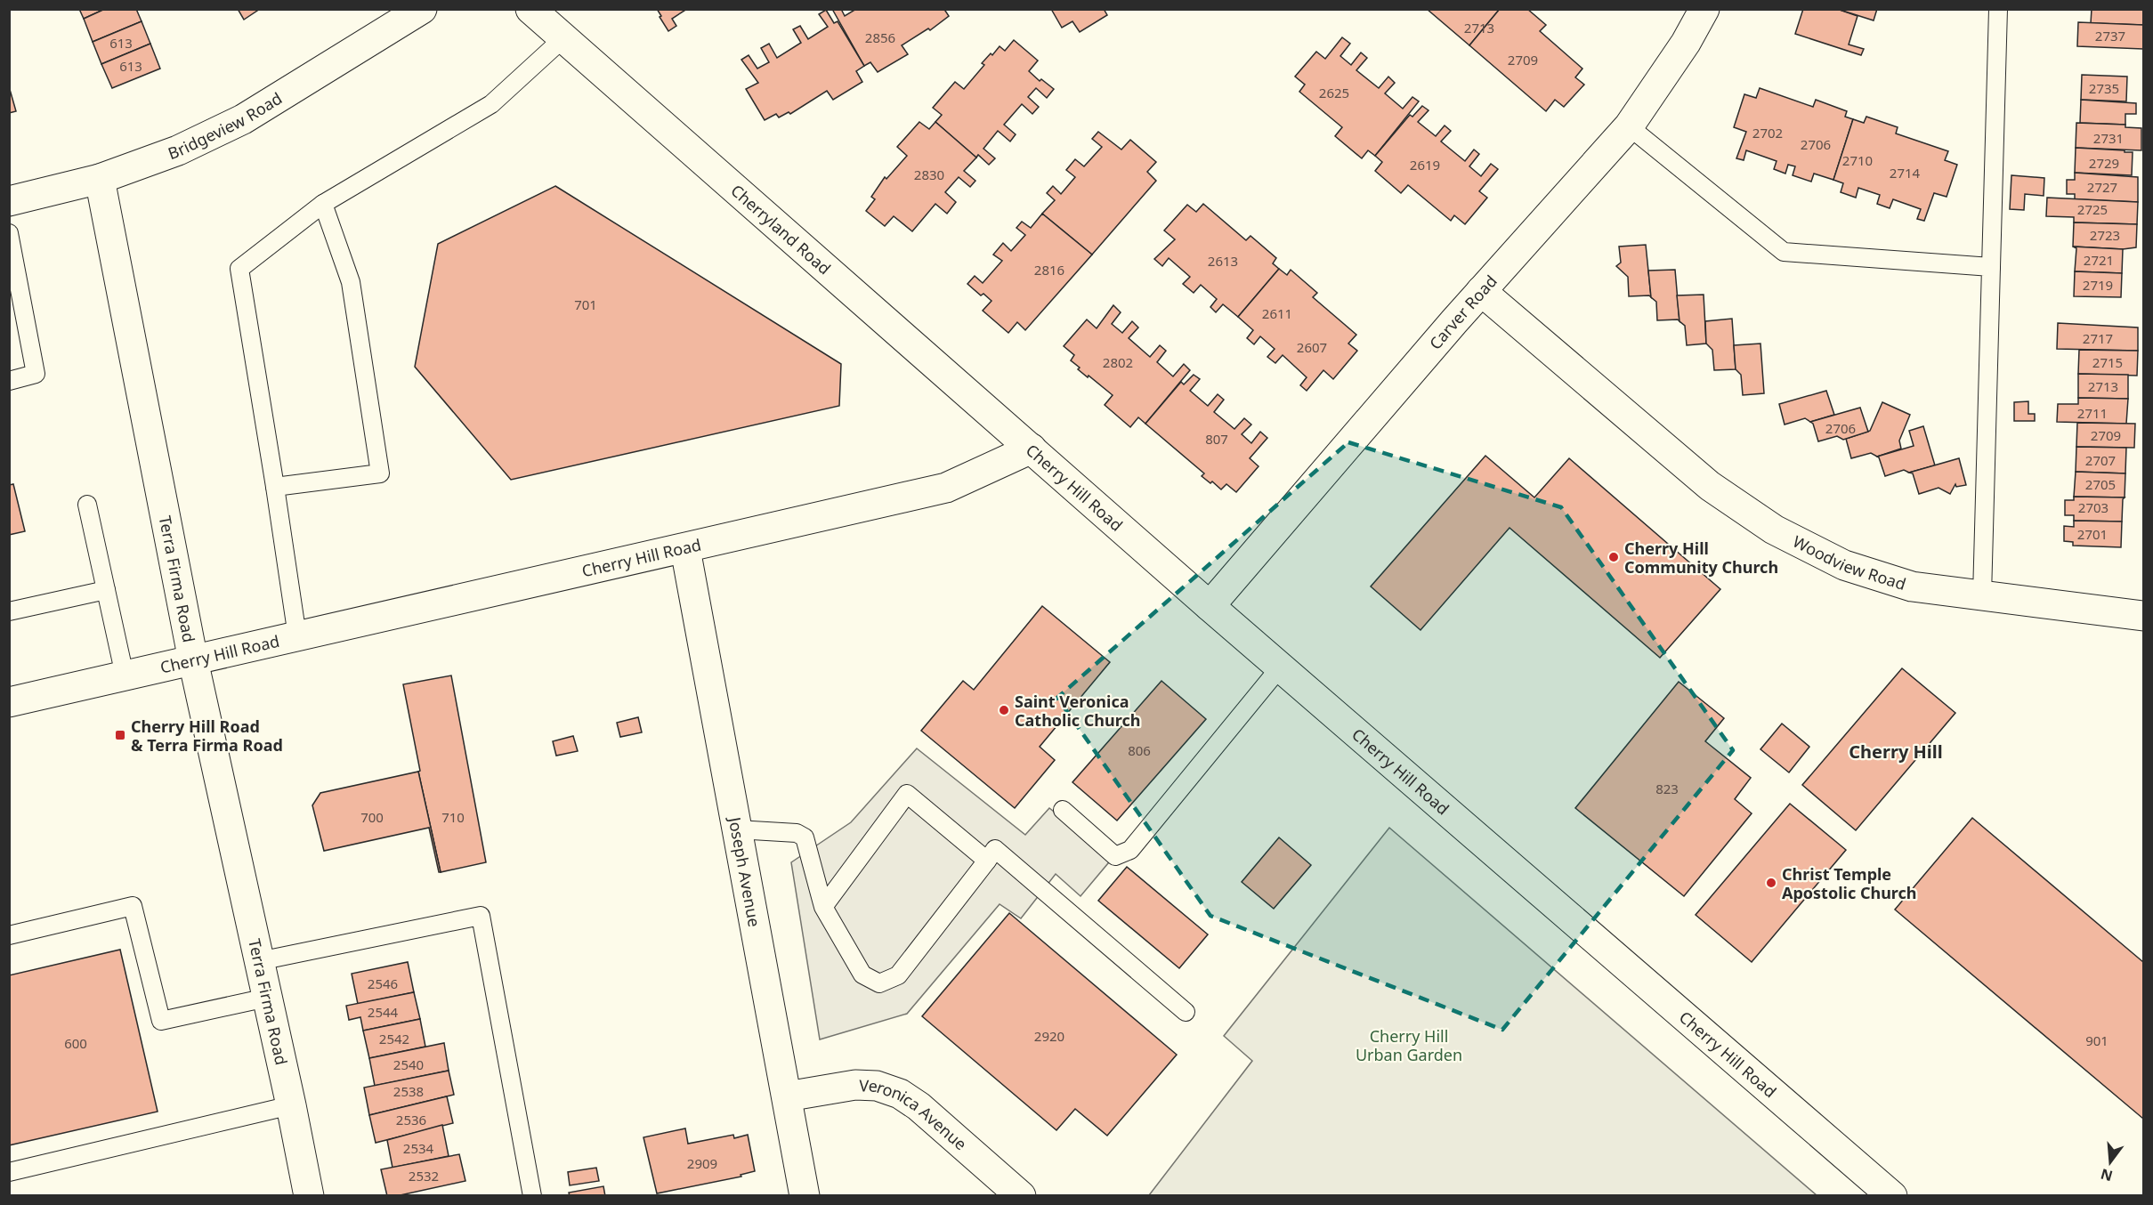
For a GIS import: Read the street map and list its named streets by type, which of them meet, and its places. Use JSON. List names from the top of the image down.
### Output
{
  "streets": {
    "street": [
      "Bridgeview Road",
      "Cherryland Road",
      "Carver Road",
      "Cherry Hill Road",
      "Woodview Road",
      "Terra Firma Road",
      "Joseph Avenue",
      "Veronica Avenue"
    ]
  },
  "crossings": [
    ["Bridgeview Road", "Terra Firma Road"],
    ["Cherryland Road", "Cherry Hill Road"],
    ["Carver Road", "Cherry Hill Road"],
    ["Carver Road", "Woodview Road"],
    ["Cherry Hill Road", "Terra Firma Road"],
    ["Cherry Hill Road", "Joseph Avenue"],
    ["Joseph Avenue", "Veronica Avenue"]
  ],
  "districts": ["Cherry Hill"],
  "parks": ["Cherry Hill Urban Garden"],
  "places": {
    "other": ["Cherry Hill Community Church", "Saint Veronica Catholic Church", "Christ Temple Apostolic Church"],
    "transit": ["Cherry Hill Road & Terra Firma Road"]
  },
  "house_numbers": [
    "2713",
    "2737",
    "2856",
    "613",
    "2709",
    "613",
    "2735",
    "2625",
    "2702",
    "2731",
    "2706",
    "2710",
    "2729",
    "2619",
    "2714",
    "2830",
    "2727",
    "2725",
    "2723",
    "2721",
    "2613",
    "2816",
    "2719",
    "701",
    "2611",
    "2717",
    "2607",
    "2802",
    "2715",
    "2713",
    "2711",
    "2706",
    "2709",
    "807",
    "2707",
    "2705",
    "2703",
    "2701",
    "806",
    "823",
    "700",
    "710",
    "2546",
    "2544",
    "2920",
    "2542",
    "901",
    "600",
    "2540",
    "2538",
    "2536",
    "2534",
    "2909",
    "2532"
  ],
  "north": "bottom"
}
